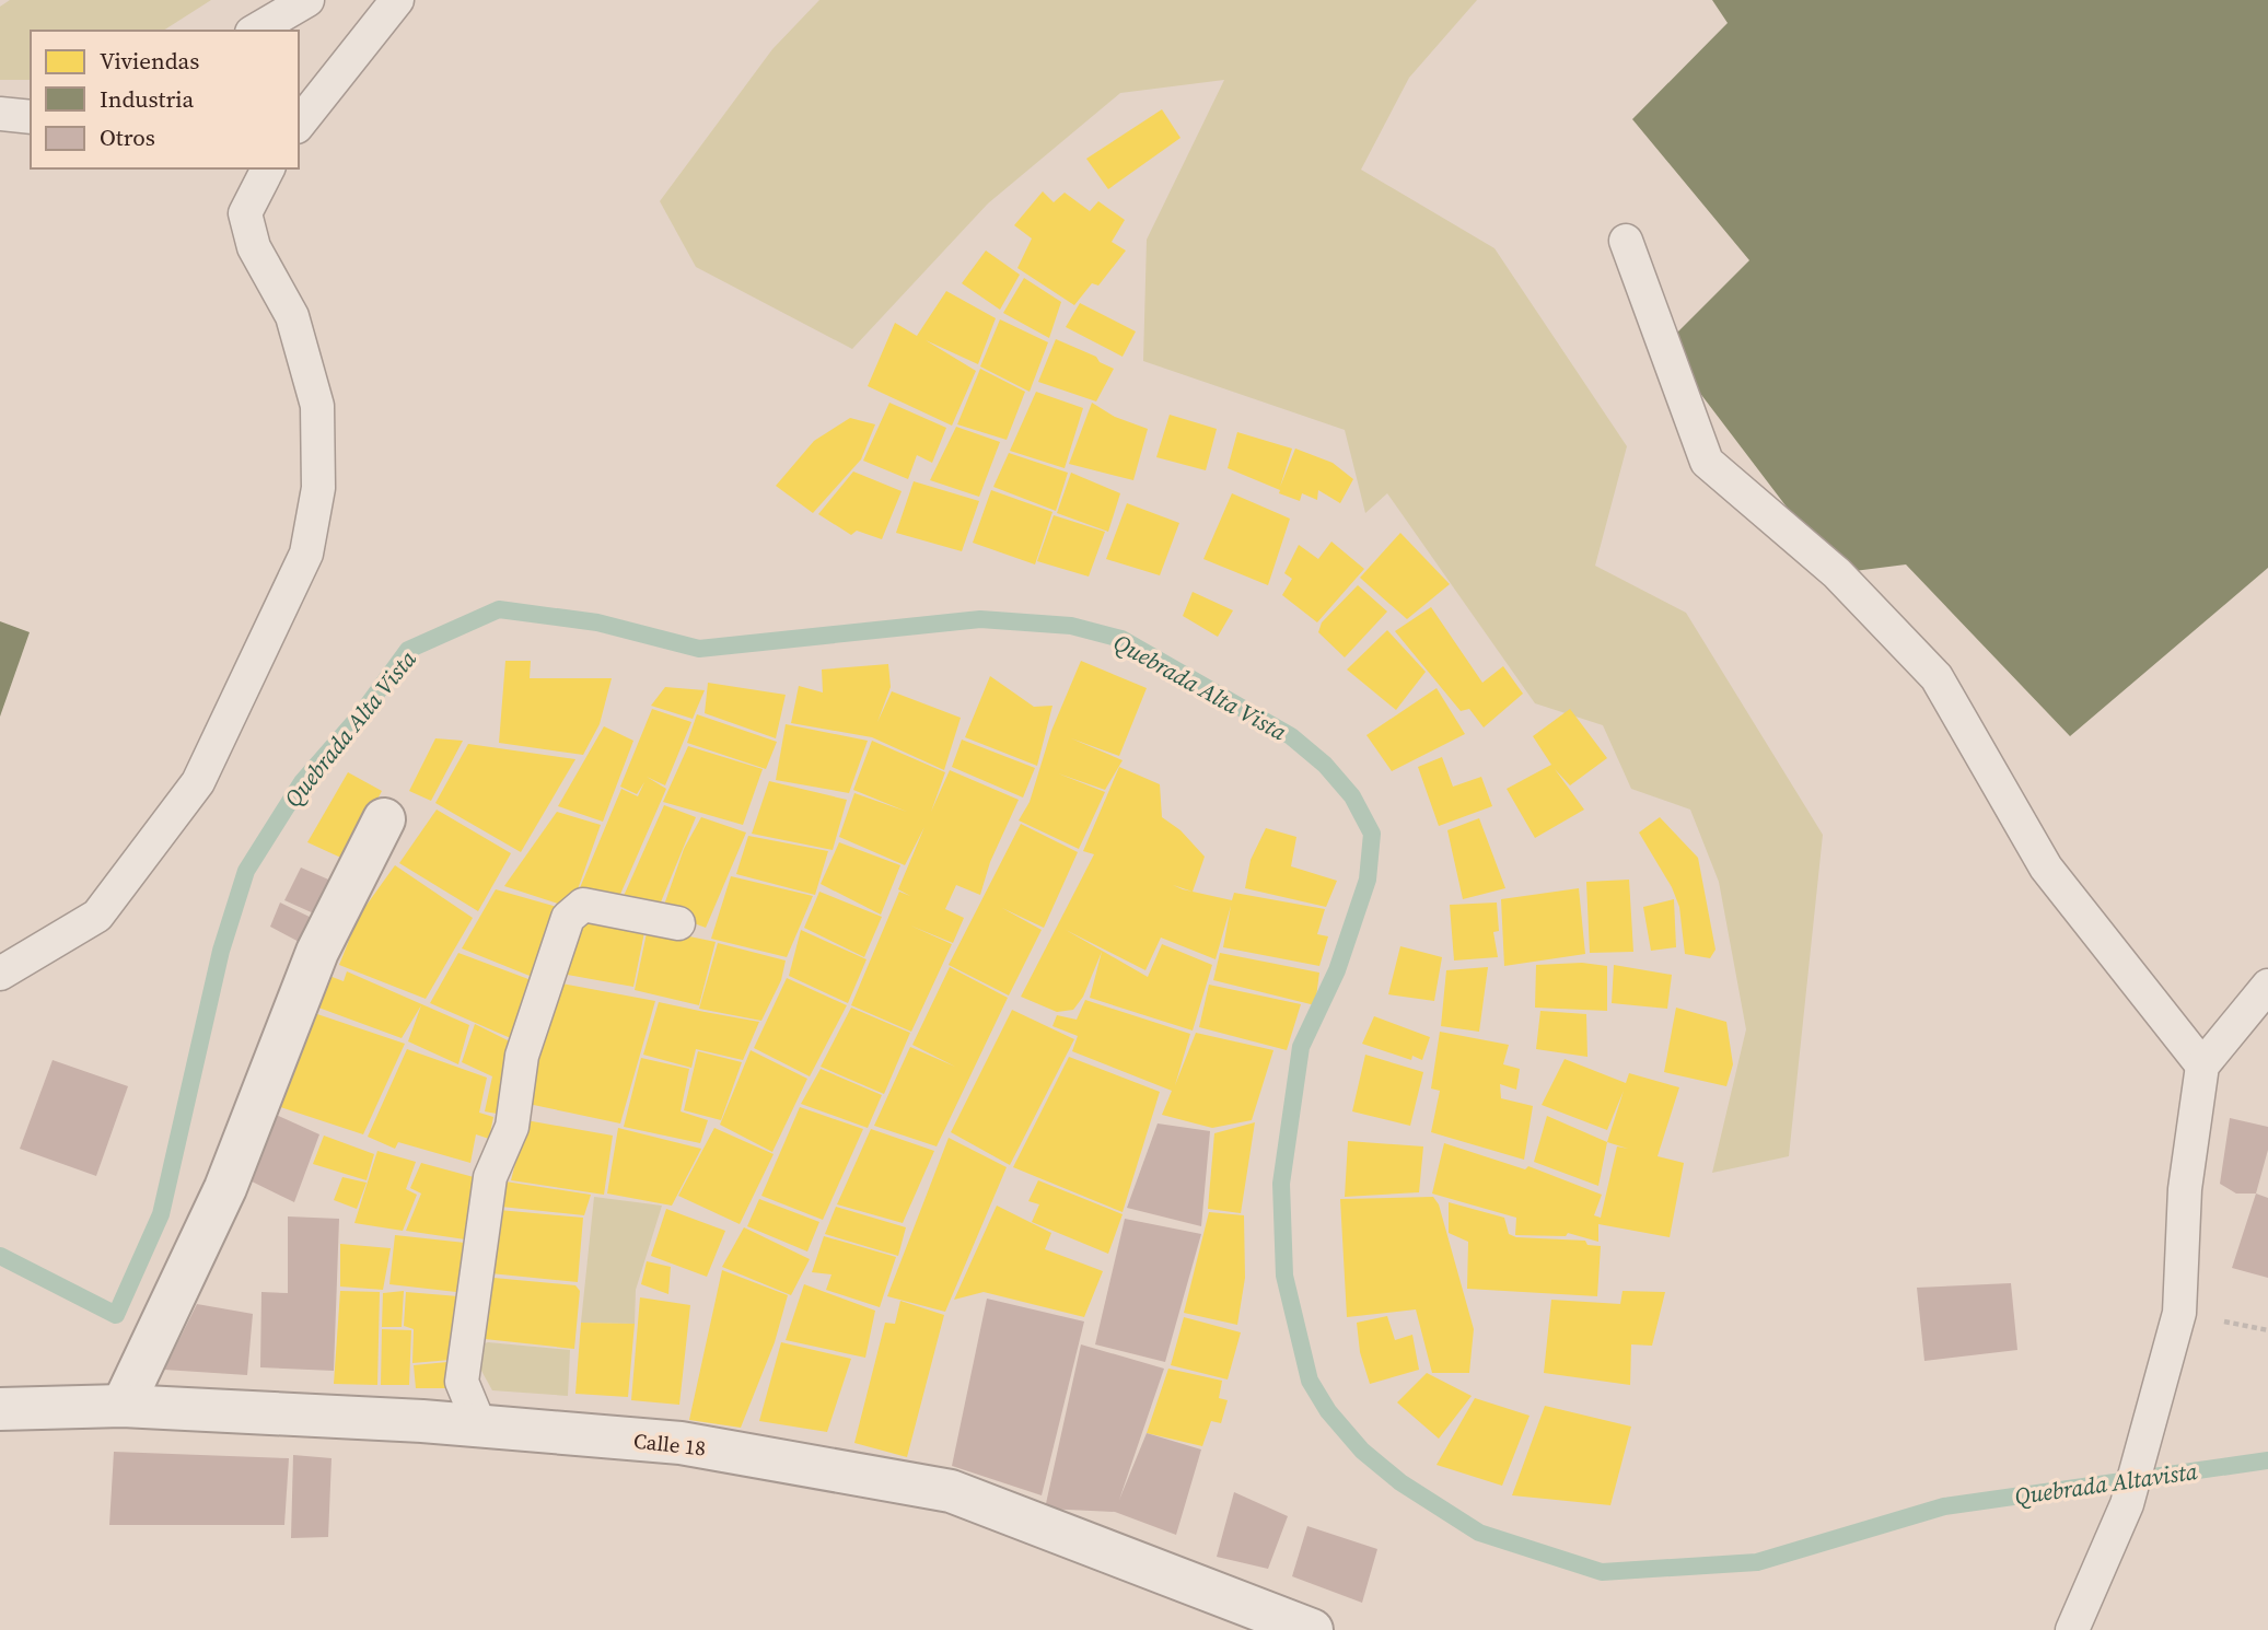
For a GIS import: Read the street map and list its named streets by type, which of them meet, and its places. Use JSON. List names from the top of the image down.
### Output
{
  "streets": {
    "street": ["Calle 18"]
  },
  "water": ["Quebrada Alta Vista", "Quebrada Altavista"],
  "legend": ["Viviendas", "Industria", "Otros"]
}
